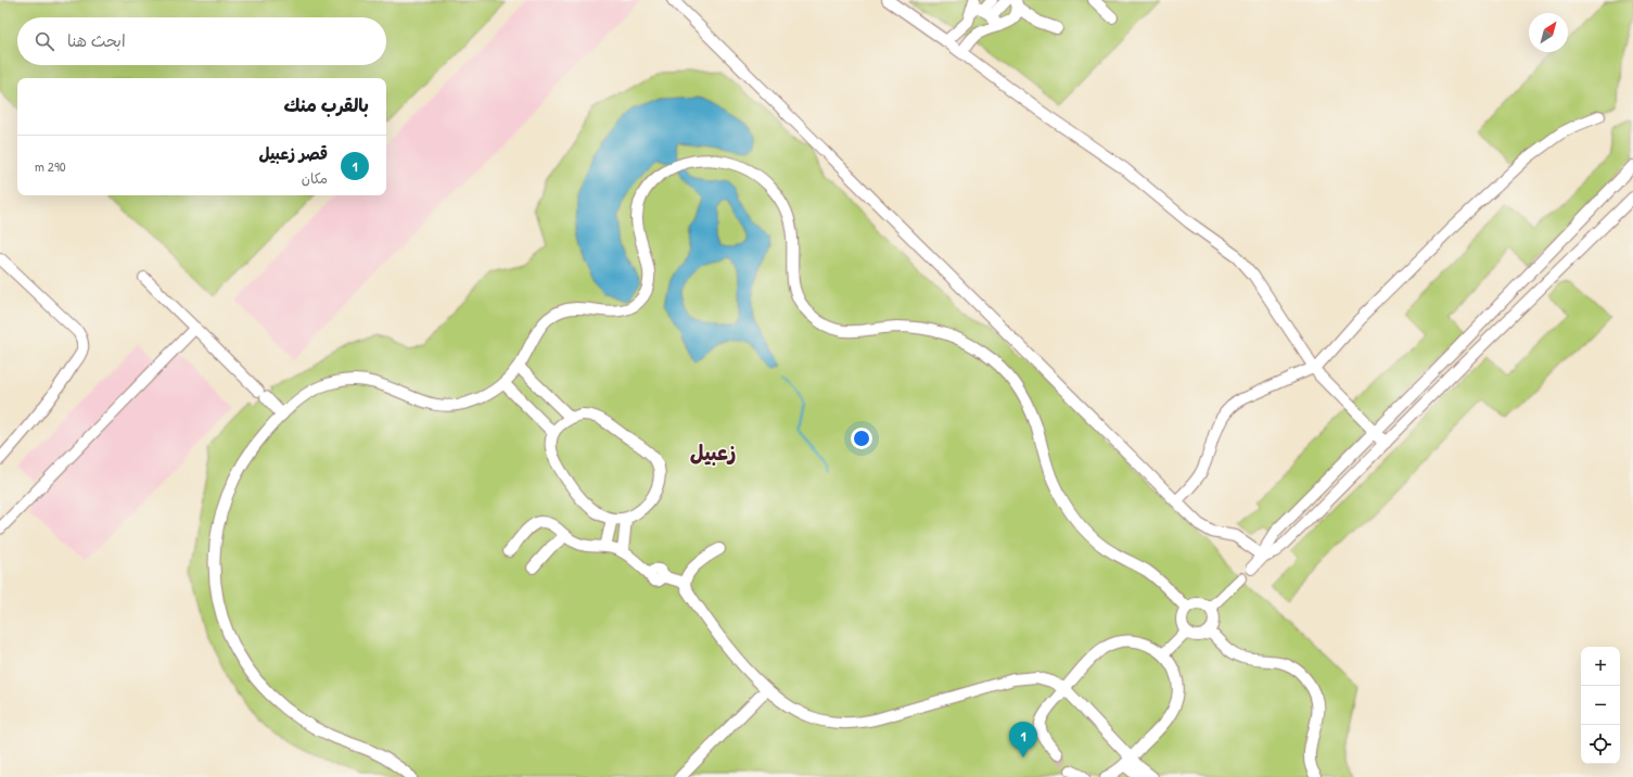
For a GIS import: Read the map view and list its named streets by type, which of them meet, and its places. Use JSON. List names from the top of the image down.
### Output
{
  "districts": ["زعبيل"],
  "north": "top right",
  "page": {
    "search": "ابحث هنا",
    "heading": "بالقرب منك",
    "list": [
      {
        "mark": "1",
        "name": "قصر زعبيل",
        "note": "مكان",
        "value": "290 m"
      }
    ],
    "map_buttons": ["+", "−"],
    "pins": "1"
  }
}
